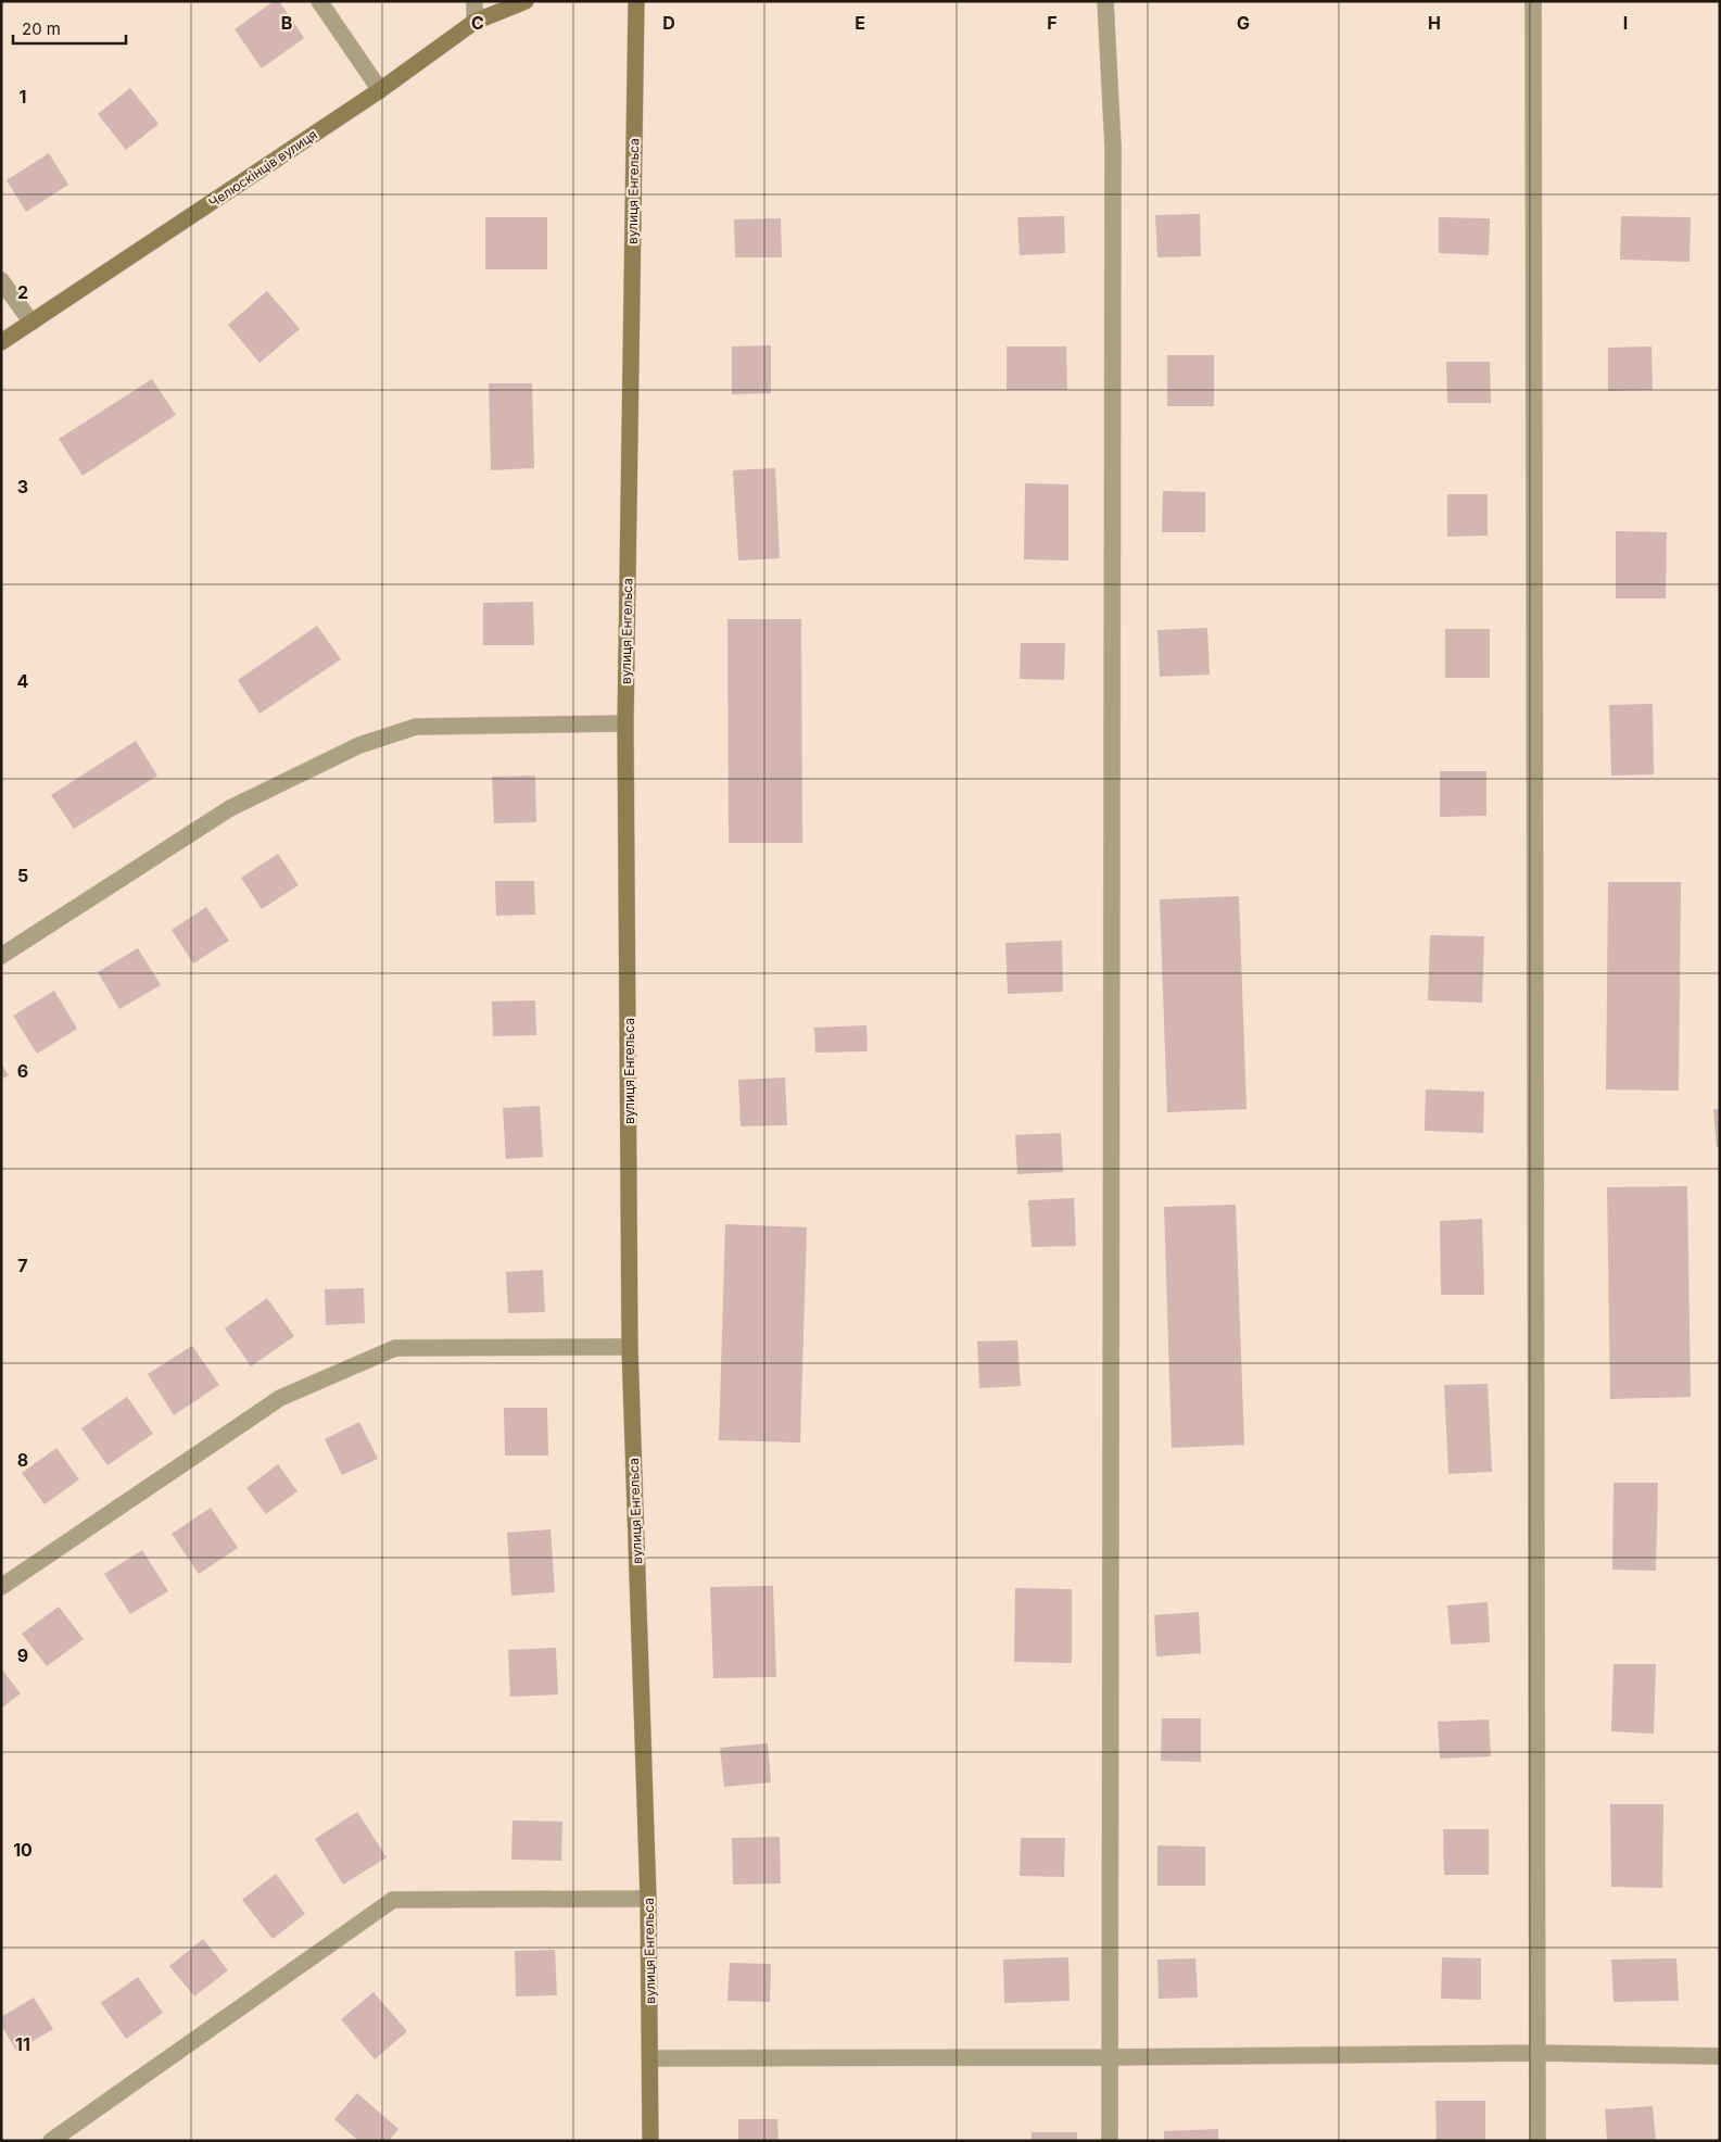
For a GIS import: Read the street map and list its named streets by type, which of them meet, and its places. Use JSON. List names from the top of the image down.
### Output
{
  "streets": {
    "street": ["Челюскінців вулиця", "вулиця Енгельса"]
  },
  "scale_bar": "20 m",
  "grid": {
    "columns": [
      "B",
      "C",
      "D",
      "E",
      "F",
      "G",
      "H",
      "I"
    ],
    "rows": [
      "1",
      "2",
      "3",
      "4",
      "5",
      "6",
      "7",
      "8",
      "9",
      "10",
      "11"
    ]
  }
}
